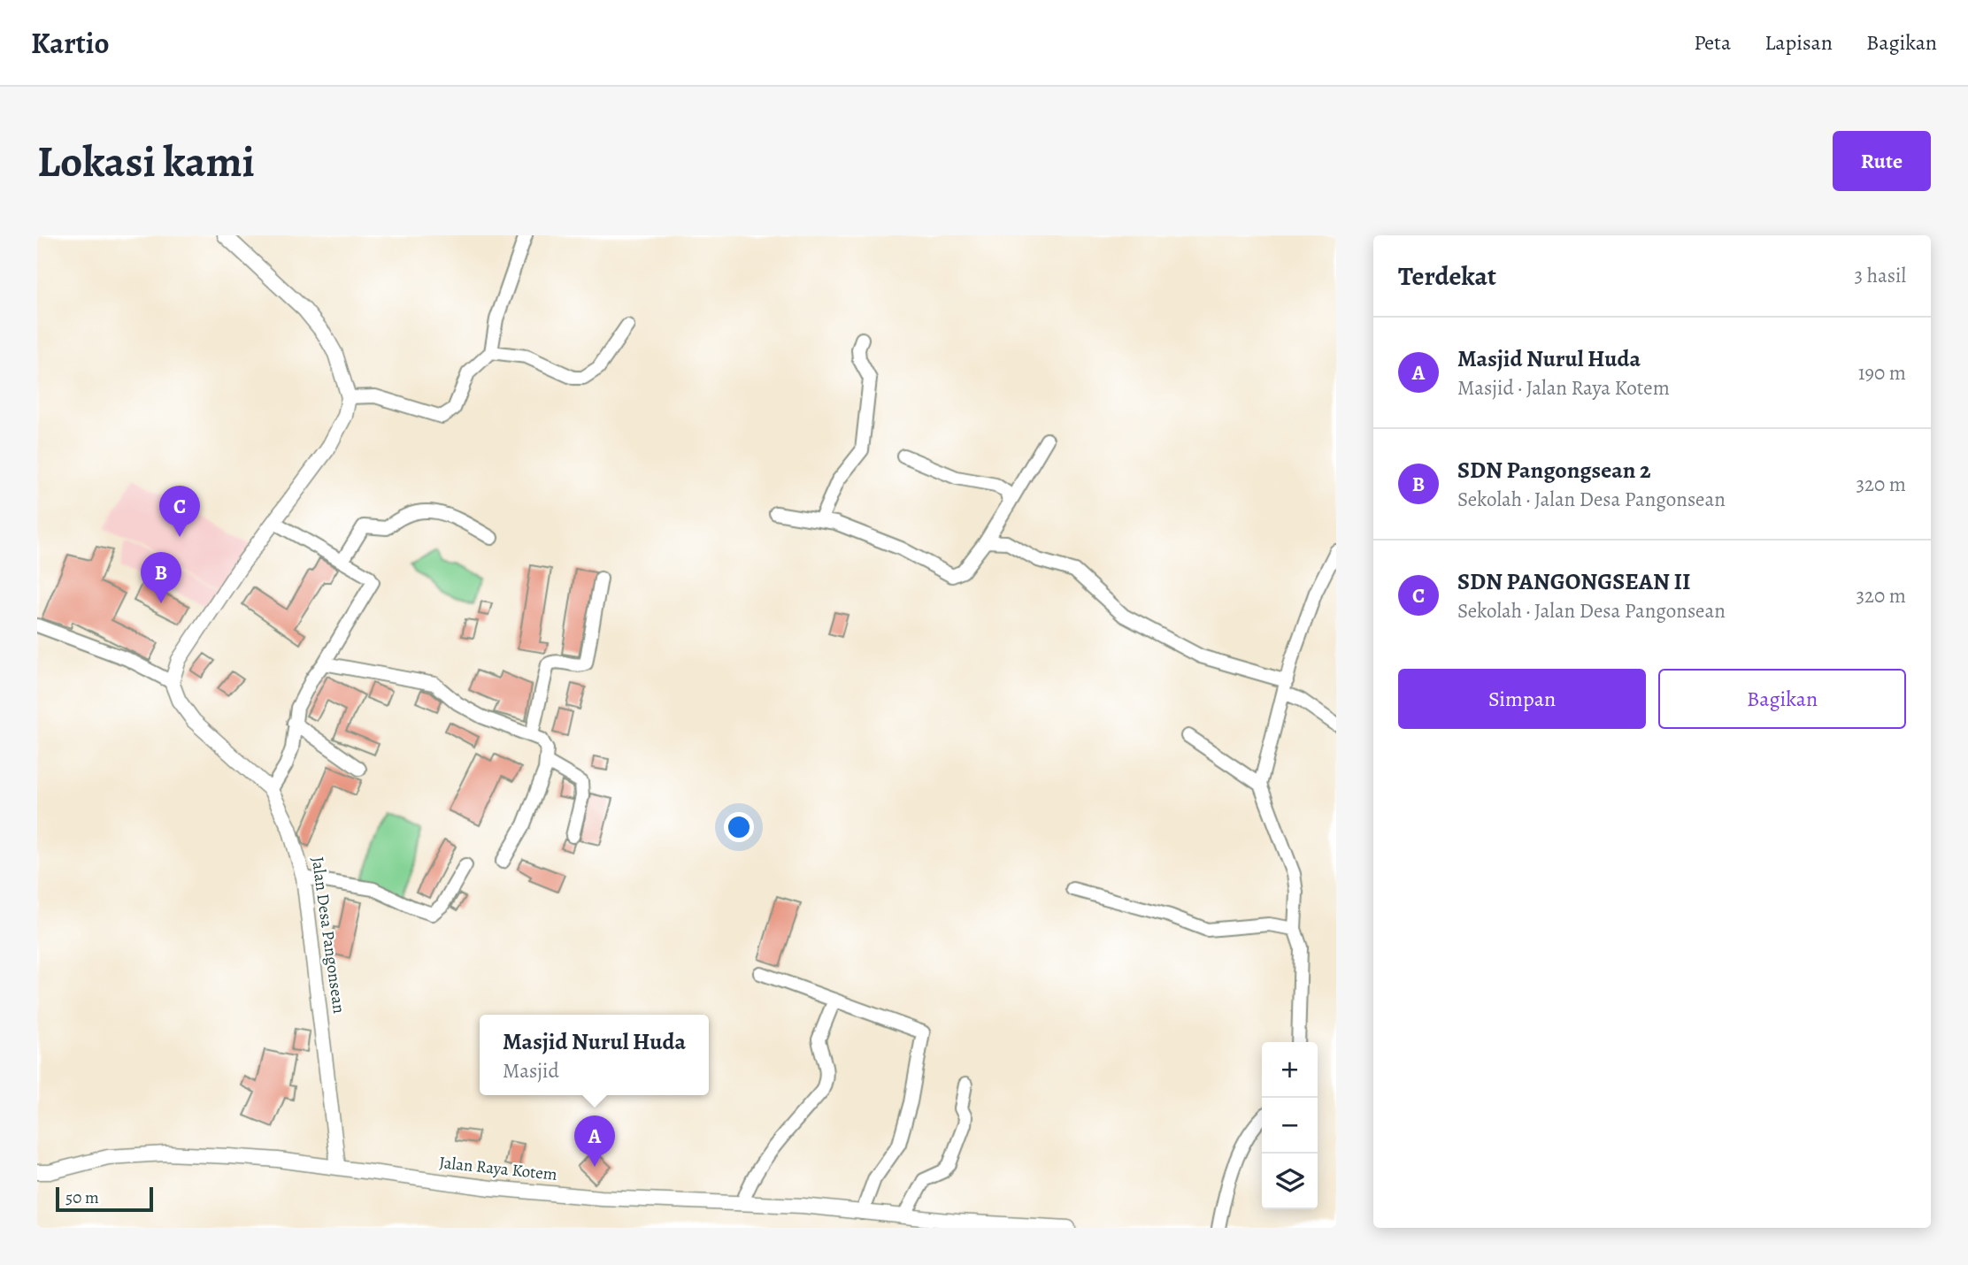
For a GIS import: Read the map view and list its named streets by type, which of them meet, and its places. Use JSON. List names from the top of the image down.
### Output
{
  "streets": {
    "street": ["Jalan Desa Pangonsean", "Jalan Raya Kotem"]
  },
  "crossings": [
    ["Jalan Desa Pangonsean", "Jalan Raya Kotem"]
  ],
  "scale_bar": "50 m",
  "page": {
    "header": "Kartio",
    "nav": ["Peta", "Lapisan", "Bagikan"],
    "buttons": [
      "Rute",
      ["Simpan", "Bagikan"]
    ],
    "title": "Lokasi kami",
    "heading": ["Terdekat", "3 hasil"],
    "list": [
      {
        "mark": "A",
        "name": "Masjid Nurul Huda",
        "note": "Masjid · Jalan Raya Kotem",
        "value": "190 m"
      },
      {
        "mark": "B",
        "name": "SDN Pangongsean 2",
        "note": "Sekolah · Jalan Desa Pangonsean",
        "value": "320 m"
      },
      {
        "mark": "C",
        "name": "SDN PANGONGSEAN II",
        "note": "Sekolah · Jalan Desa Pangonsean",
        "value": "320 m"
      }
    ],
    "pins": ["C", "B", "A"],
    "popup": ["Masjid Nurul Huda", "Masjid"],
    "map_buttons": ["+", "−"],
    "scale": "50 m"
  }
}
